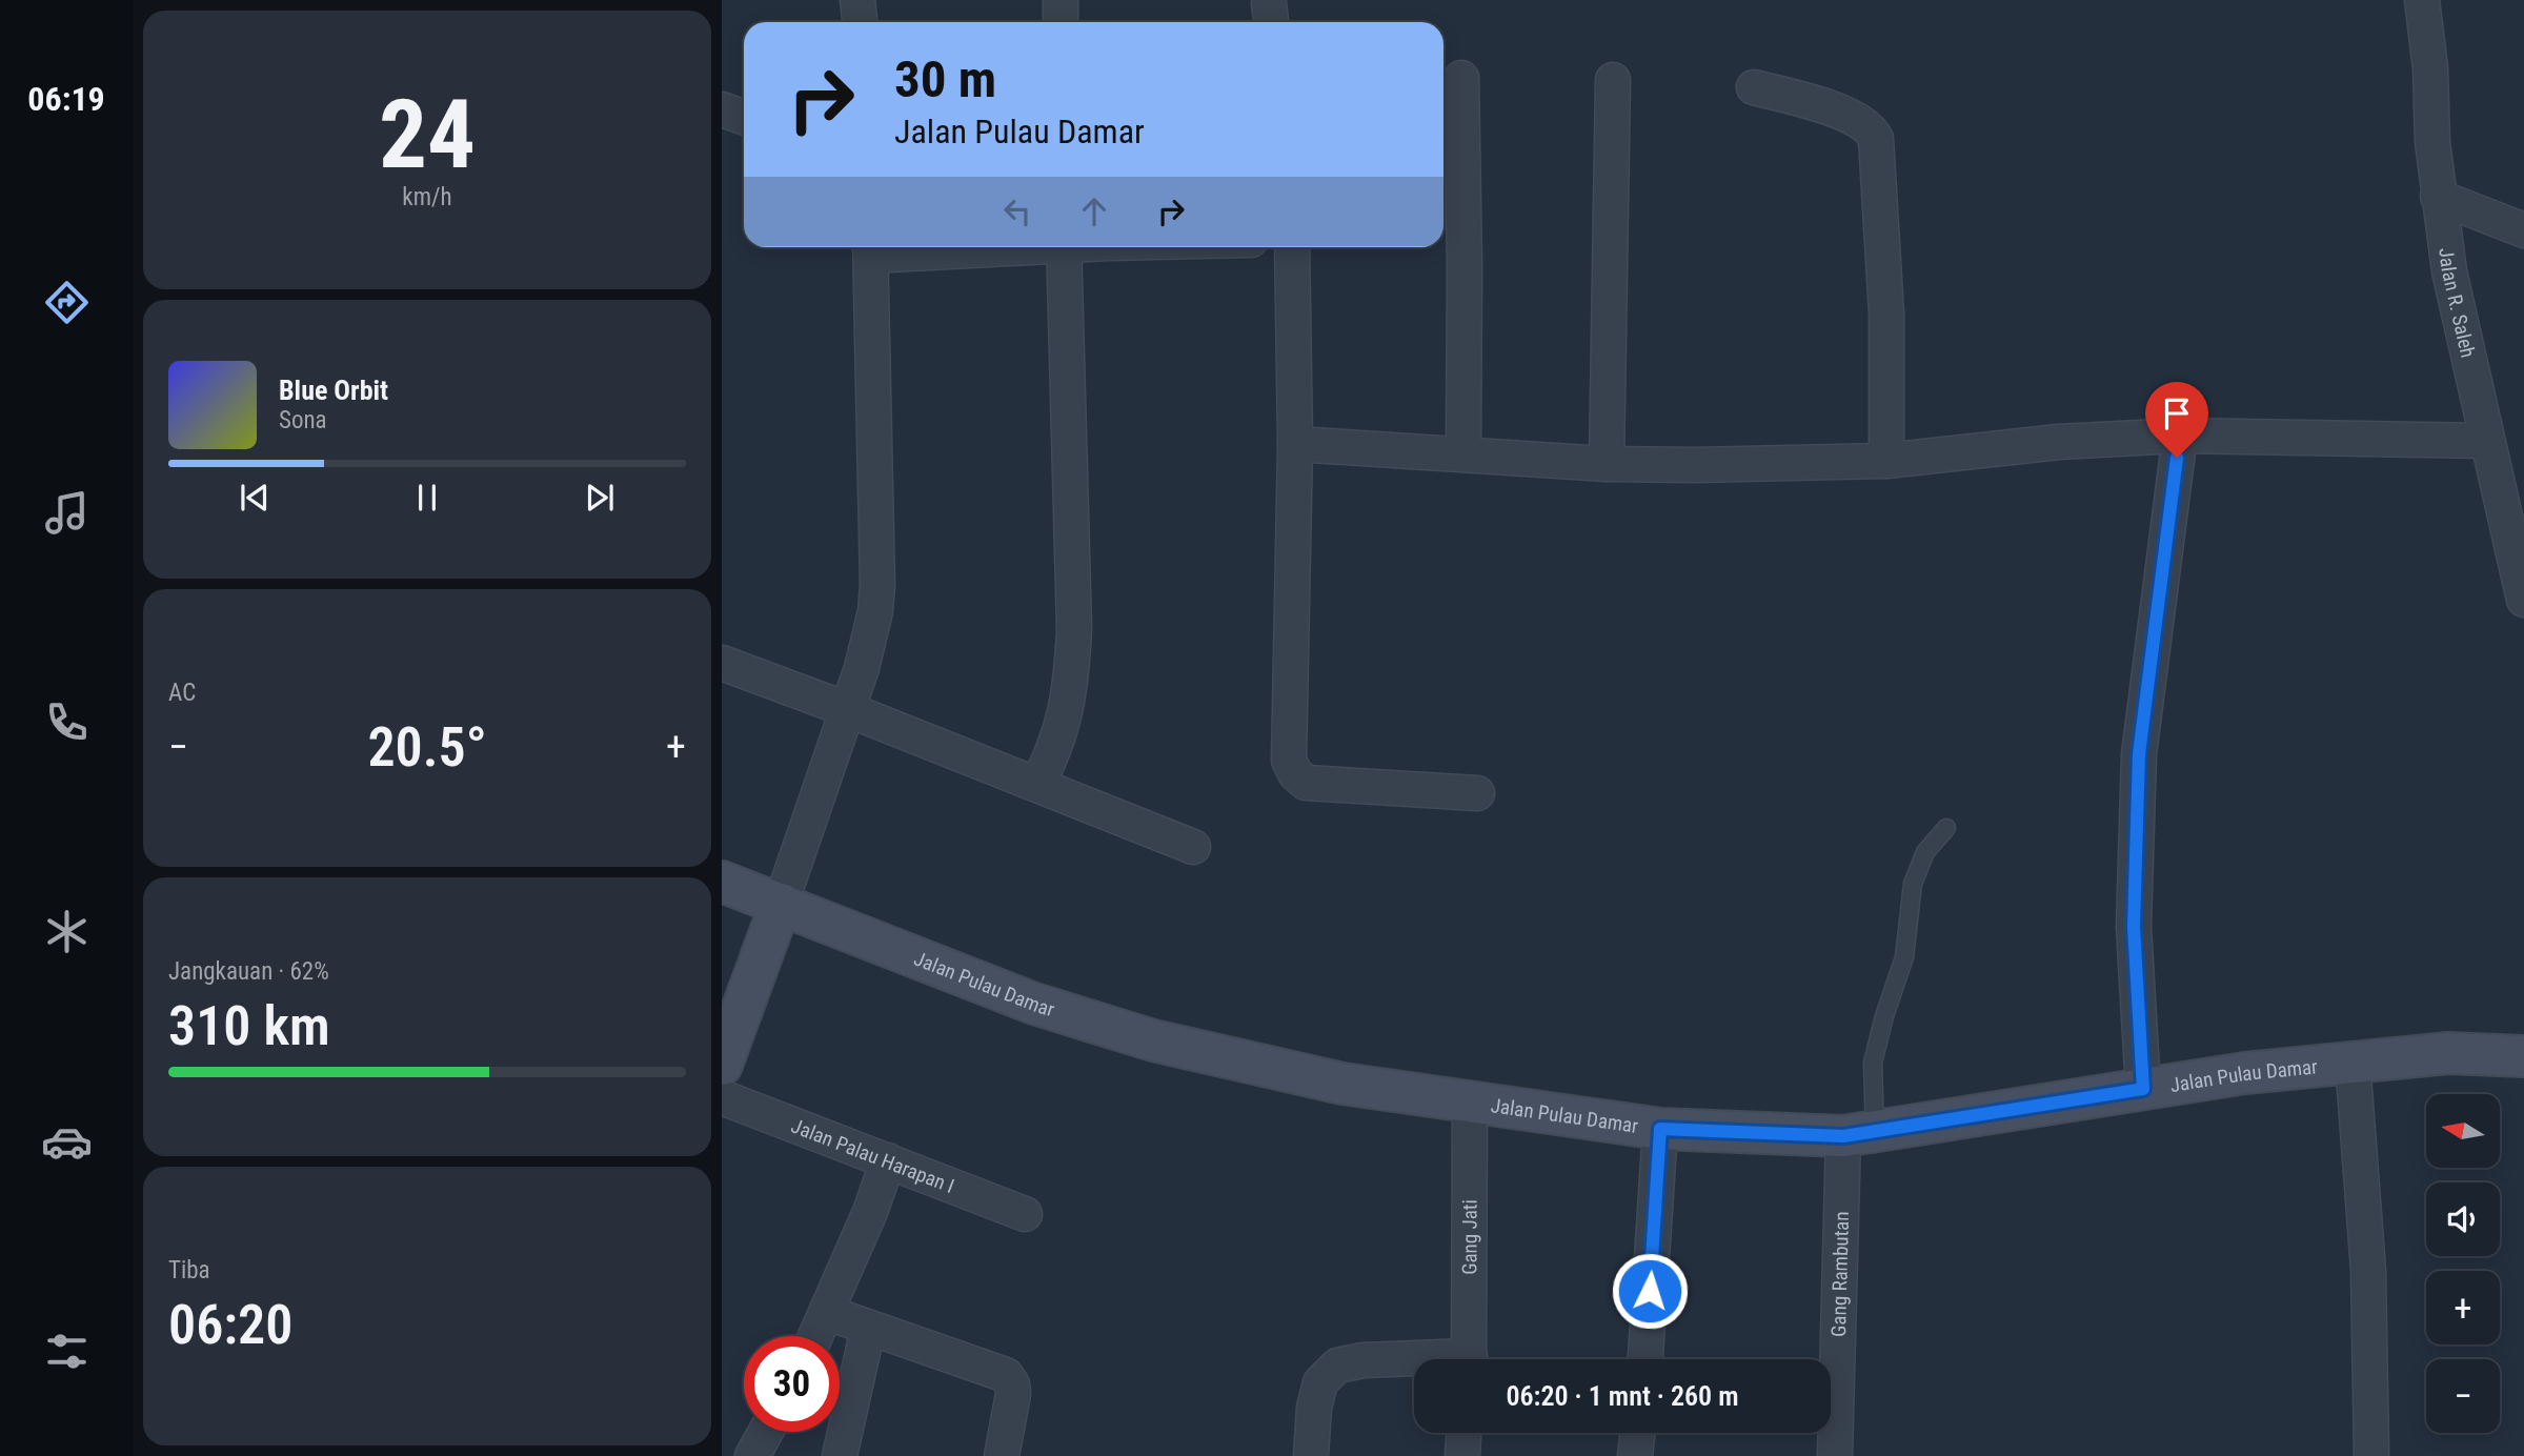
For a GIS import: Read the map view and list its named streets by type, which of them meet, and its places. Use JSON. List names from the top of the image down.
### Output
{
  "streets": {
    "street": [
      "Jalan R. Saleh",
      "Jalan Pulau Damar",
      "Jalan Palau Harapan I",
      "Gang Jati",
      "Gang Rambutan"
    ]
  },
  "crossings": [
    ["Jalan Pulau Damar", "Gang Jati"],
    ["Jalan Pulau Damar", "Gang Rambutan"]
  ],
  "north": "left",
  "page": {
    "tabs": "06:19",
    "tile": [
      ["24", "km/h"],
      "AC",
      ["Jangkauan · 62%", "310 km"],
      ["Tiba", "06:20"]
    ],
    "turn": ["30 m", "Jalan Pulau Damar"],
    "song": ["Blue Orbit", "Sona"],
    "heat": ["−", "20.5°", "+"],
    "map_buttons": ["+", "−"],
    "limit": "30",
    "trip": "06:20 · 1 mnt · 260 m"
  }
}
